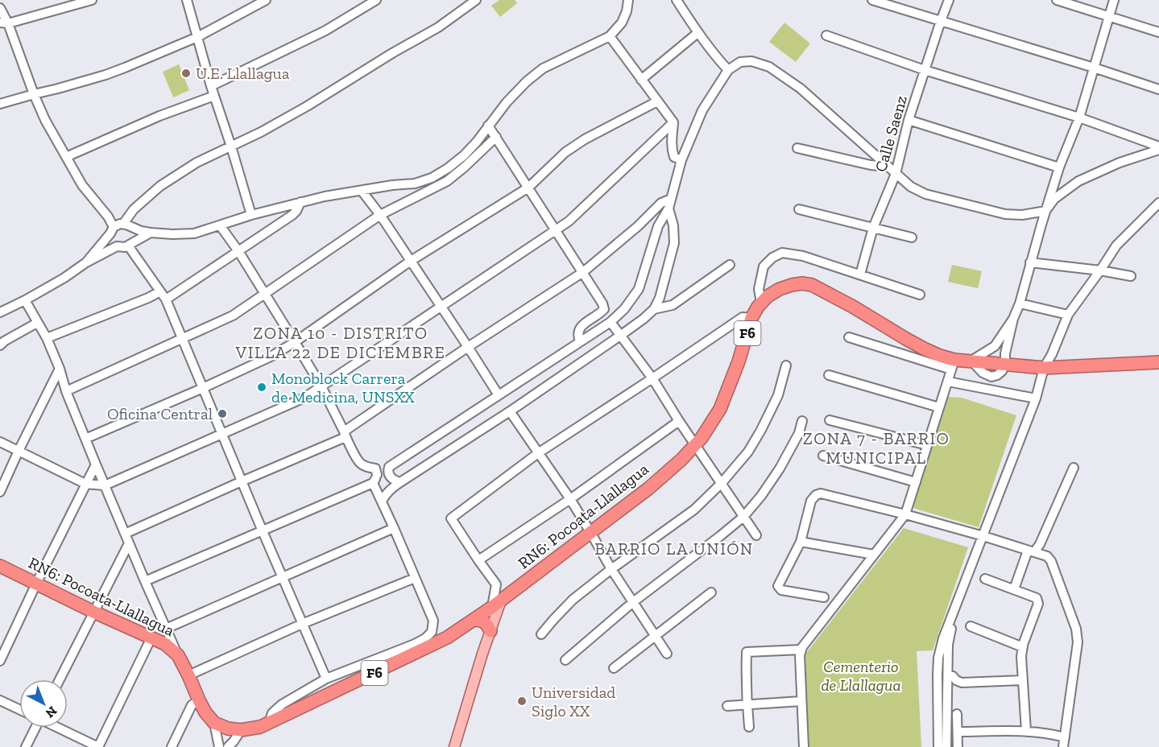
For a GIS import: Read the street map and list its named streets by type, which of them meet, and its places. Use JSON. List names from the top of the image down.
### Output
{
  "streets": {
    "highway": ["F6", "RN6: Pocoata-Llallagua"],
    "street": ["Calle Saenz"]
  },
  "districts": ["ZONA 10 - DISTRITO VILLA 22 DE DICIEMBRE", "ZONA 7 - BARRIO MUNICIPAL", "BARRIO LA UNIÓN"],
  "parks": ["Cementerio de Llallagua"],
  "places": [
    "U.E. Llallagua",
    "Monoblock Carrera de Medicina, UNSXX",
    "Oficina Central",
    "Universidad Siglo XX"
  ],
  "north": "bottom right"
}
